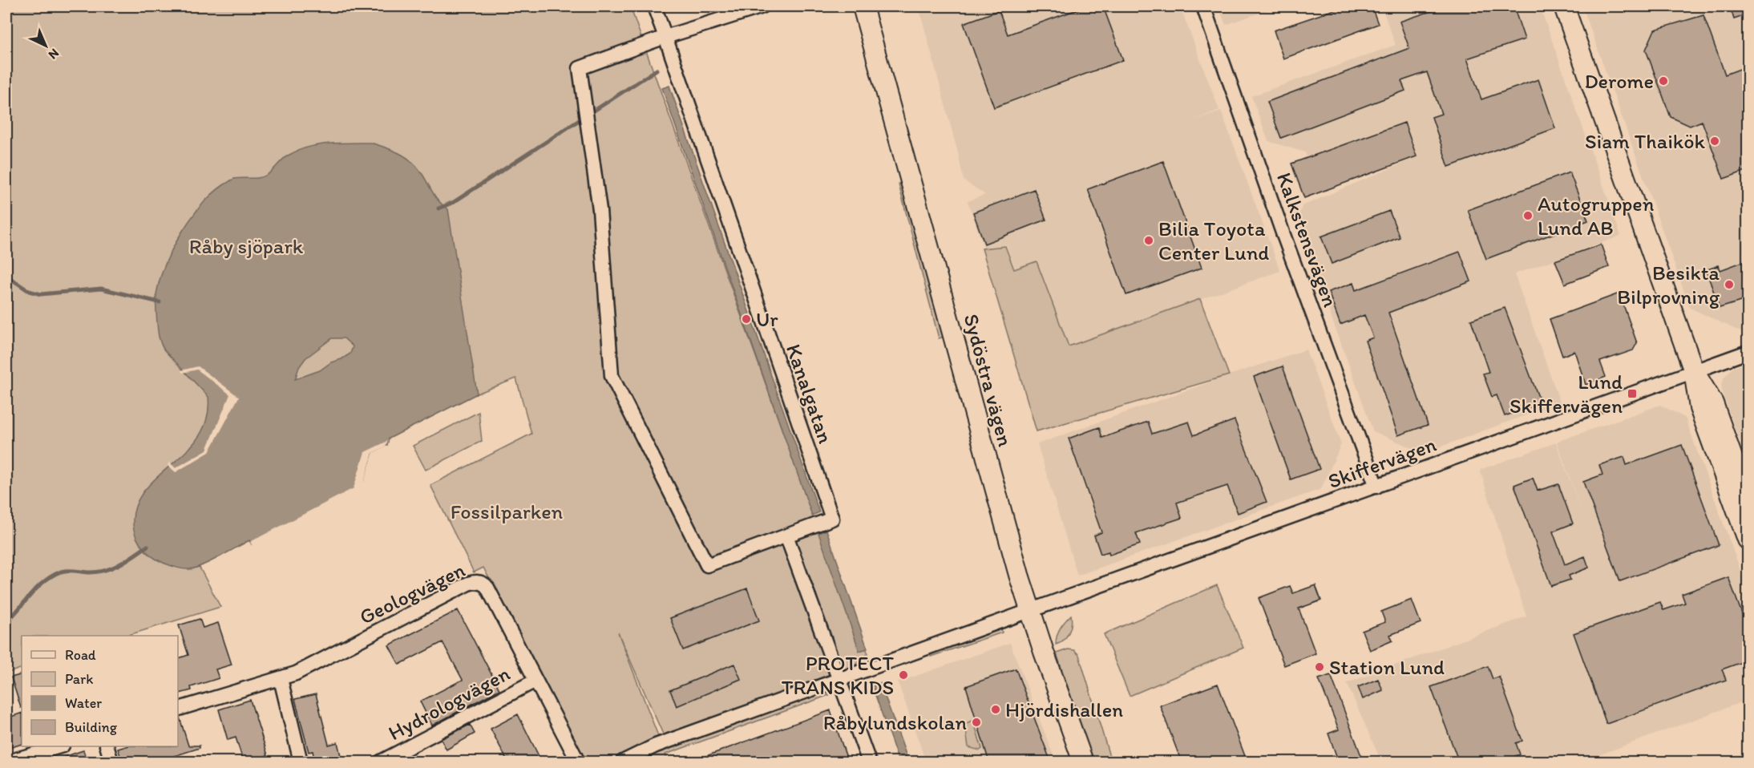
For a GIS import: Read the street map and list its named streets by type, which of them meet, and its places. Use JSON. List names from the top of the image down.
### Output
{
  "streets": {
    "main road": ["Sydöstra vägen"],
    "street": [
      "Kalkstensvägen",
      "Kanalgatan",
      "Skiffervägen",
      "Geologvägen",
      "Hydrologvägen"
    ]
  },
  "crossings": [
    ["Kalkstensvägen", "Skiffervägen"],
    ["Sydöstra vägen", "Skiffervägen"],
    ["Geologvägen", "Hydrologvägen"]
  ],
  "parks": ["Råby sjöpark", "Fossilparken"],
  "places": {
    "other": [
      "Derome",
      "Siam Thaikök",
      "Autogruppen Lund AB",
      "Bilia Toyota Center Lund",
      "Besikta Bilprovning",
      "Ur",
      "Station Lund",
      "PROTECT TRANS KIDS",
      "Hjördishallen",
      "Råbylundskolan"
    ],
    "transit": ["Lund Skiffervägen"]
  },
  "legend": [
    "Road",
    "Park",
    "Water",
    "Building"
  ],
  "north": "bottom right"
}
